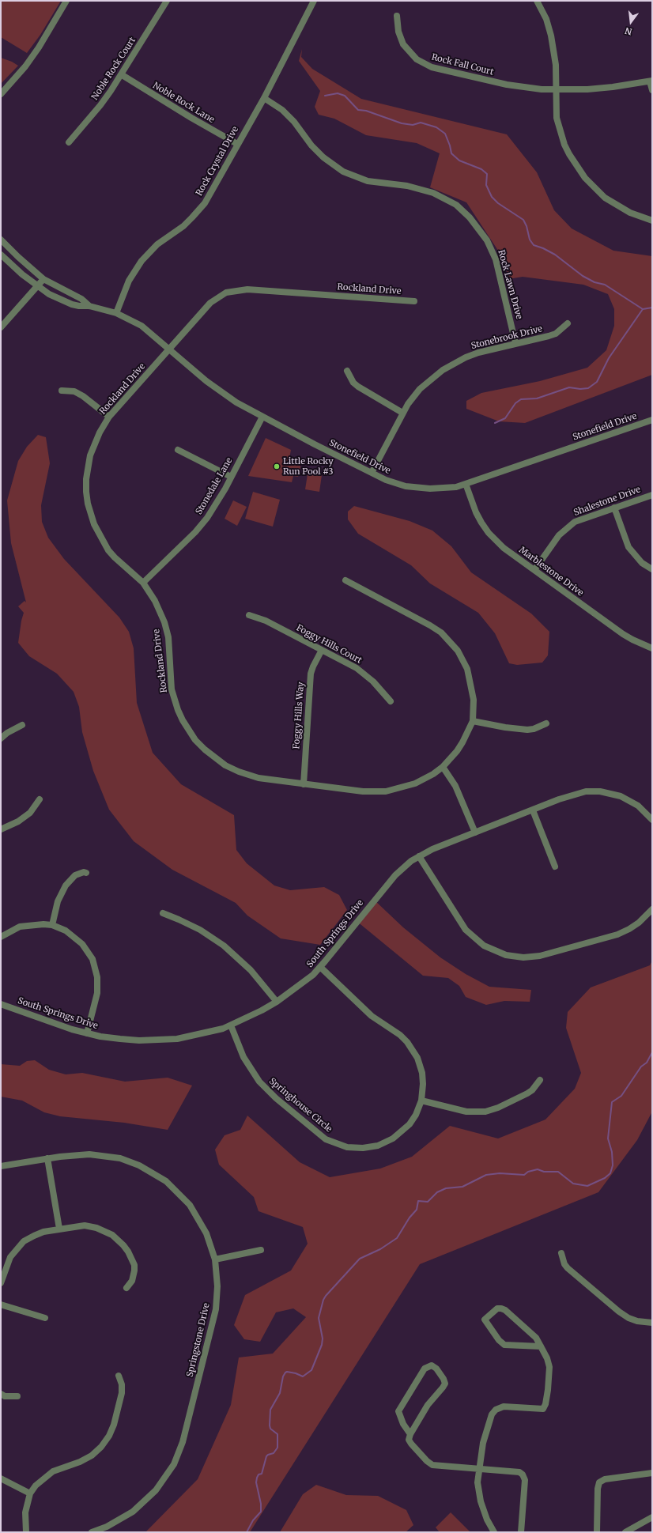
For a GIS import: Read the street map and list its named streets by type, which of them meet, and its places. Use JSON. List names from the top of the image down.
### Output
{
  "streets": {
    "street": [
      "Rock Fall Court",
      "Noble Rock Court",
      "Noble Rock Lane",
      "Rock Crystal Drive",
      "Rock Lawn Drive",
      "Rockland Drive",
      "Stonebrook Drive",
      "Stonefield Drive",
      "Stonedale Lane",
      "Shalestone Drive",
      "Marblestone Drive",
      "Foggy Hills Court",
      "Foggy Hills Way",
      "South Springs Drive",
      "Springhouse Circle",
      "Springstone Drive"
    ]
  },
  "crossings": [
    ["Noble Rock Court", "Noble Rock Lane"],
    ["Noble Rock Lane", "Rock Crystal Drive"],
    ["Rock Crystal Drive", "Rock Lawn Drive"],
    ["Rock Crystal Drive", "Stonefield Drive"],
    ["Rock Lawn Drive", "Stonebrook Drive"],
    ["Rockland Drive", "Stonefield Drive"],
    ["Rockland Drive", "Stonedale Lane"],
    ["Rockland Drive", "Foggy Hills Way"],
    ["Stonebrook Drive", "Stonefield Drive"],
    ["Stonefield Drive", "Stonedale Lane"],
    ["Stonefield Drive", "Marblestone Drive"],
    ["Shalestone Drive", "Marblestone Drive"],
    ["Foggy Hills Court", "Foggy Hills Way"],
    ["South Springs Drive", "Springhouse Circle"]
  ],
  "places": ["Little Rocky Run Pool #3"],
  "north": "bottom"
}
